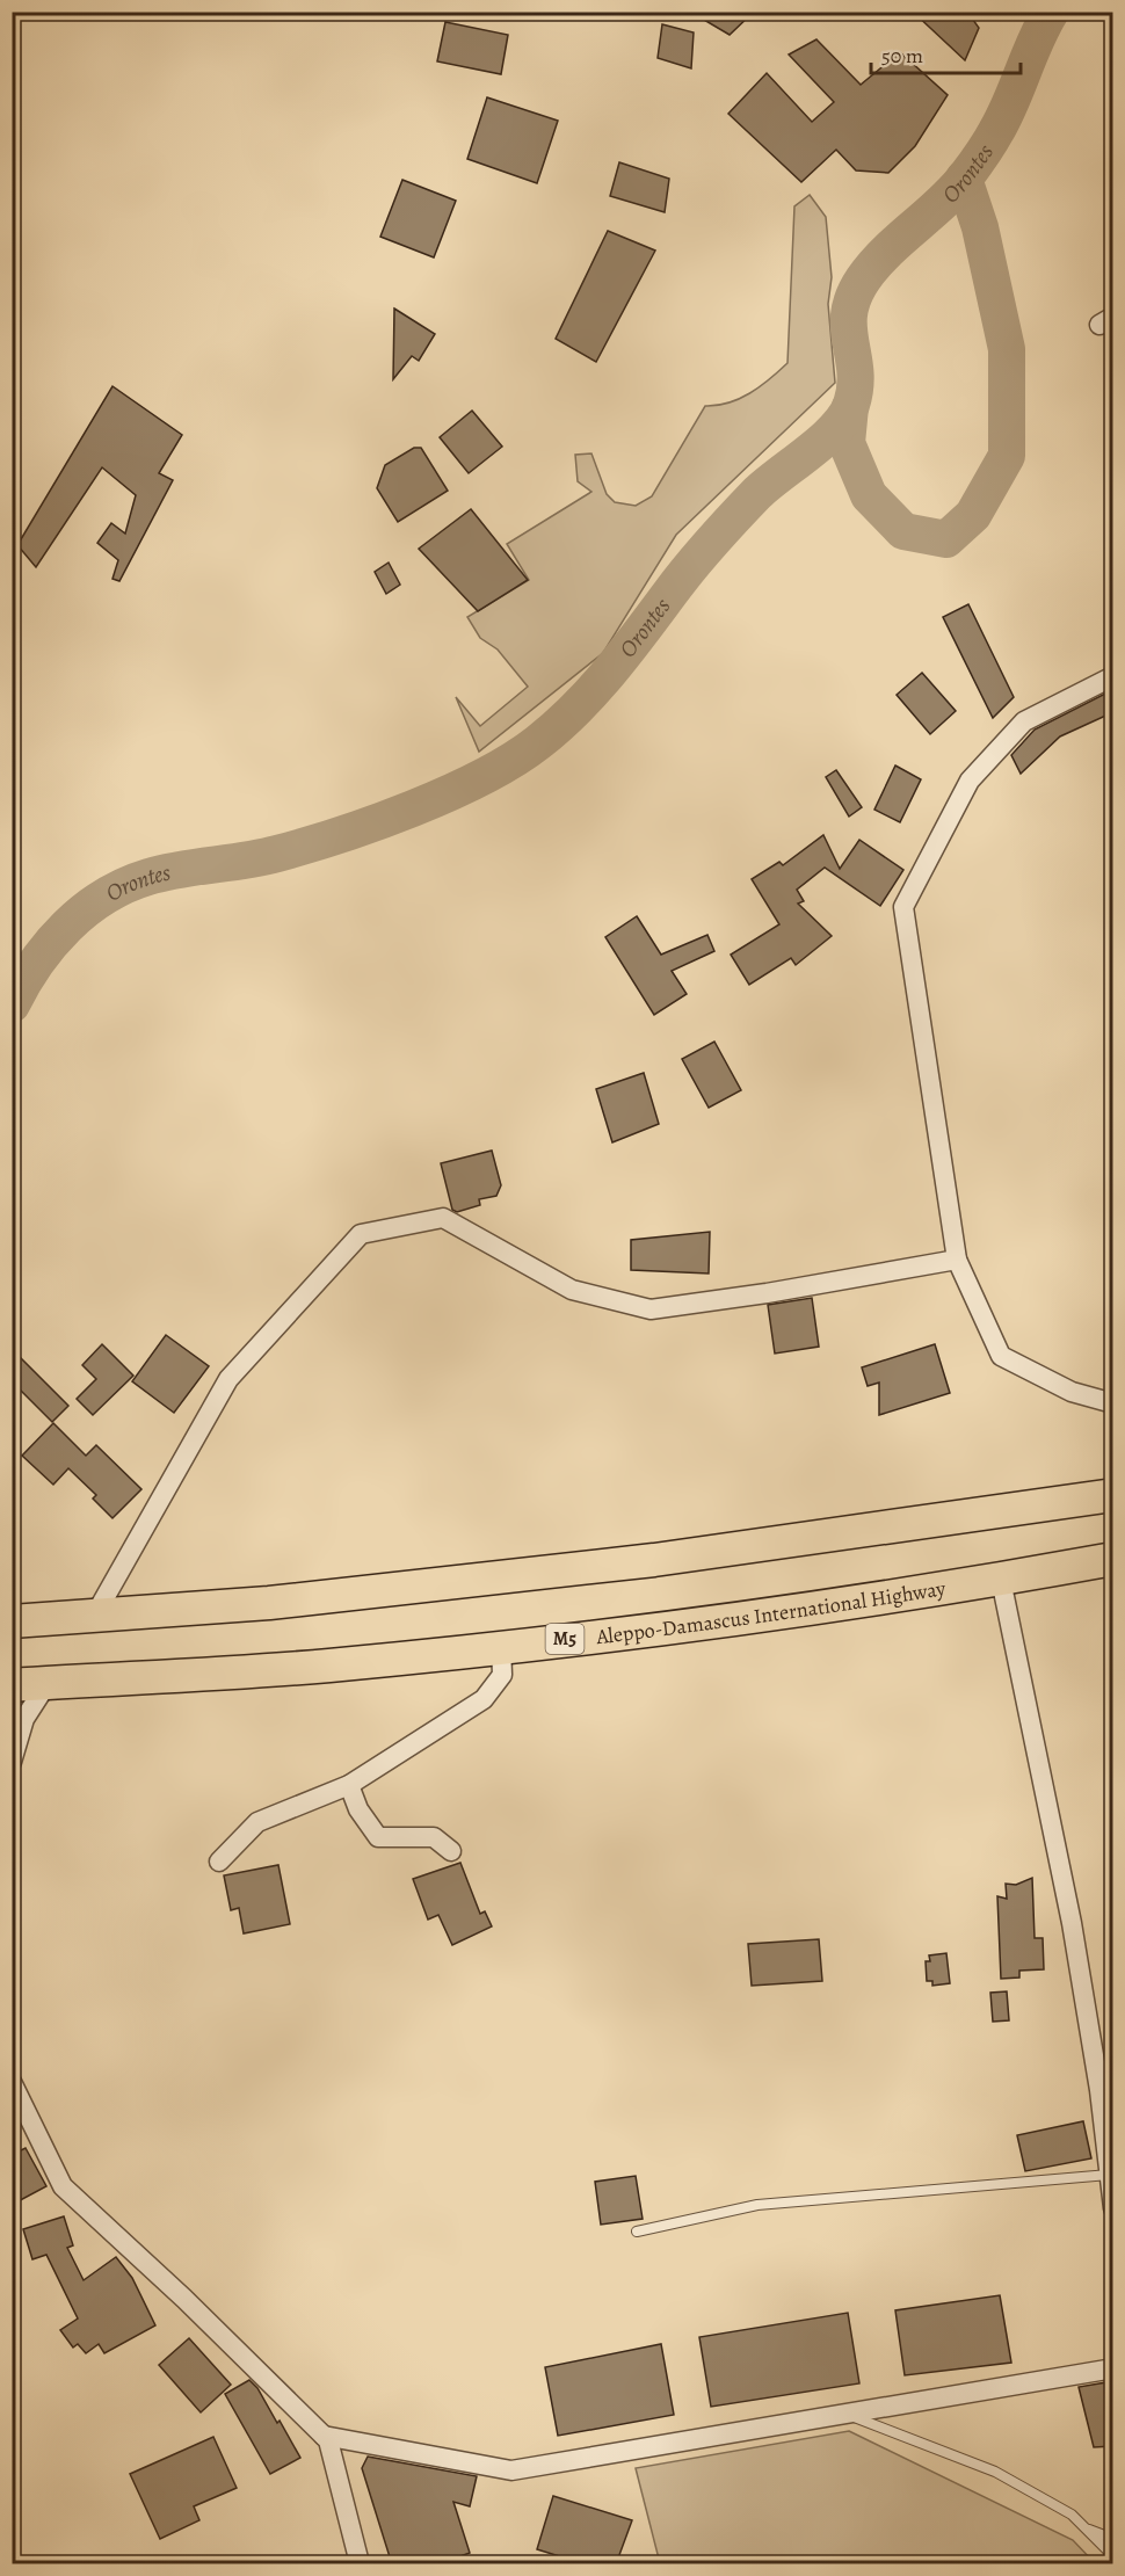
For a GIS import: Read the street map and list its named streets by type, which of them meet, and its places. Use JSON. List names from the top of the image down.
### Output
{
  "streets": {
    "highway": ["Aleppo-Damascus International Highway", "M5"]
  },
  "water": ["Orontes"],
  "scale_bar": "50 m"
}
